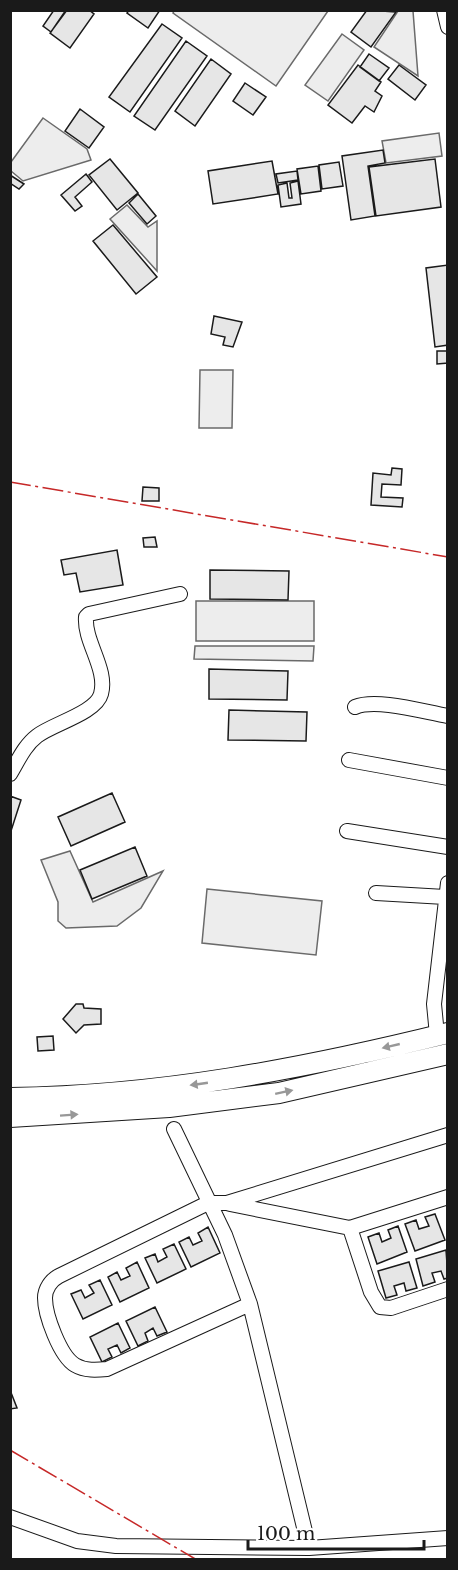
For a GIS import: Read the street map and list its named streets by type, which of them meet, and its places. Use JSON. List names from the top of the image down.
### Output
{
  "scale_bar": "100 m"
}
